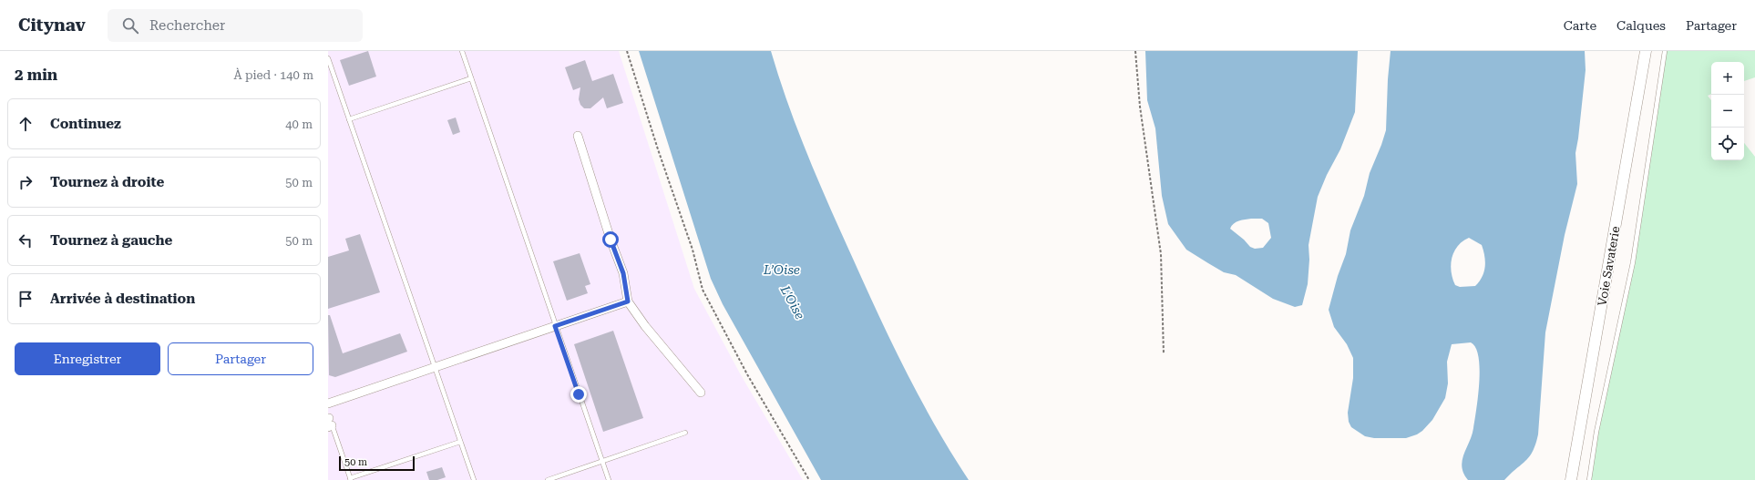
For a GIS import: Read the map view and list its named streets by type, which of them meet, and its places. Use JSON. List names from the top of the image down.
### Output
{
  "streets": {
    "main road": ["Voie Savaterie"]
  },
  "water": ["L’Oise", "L'Oise"],
  "scale_bar": "50 m",
  "page": {
    "header": "Citynav",
    "search": "Rechercher",
    "nav": ["Carte", "Calques", "Partager"],
    "heading": ["2 min", "À pied · 140 m"],
    "map_buttons": ["+", "−"],
    "list": [
      ["Continuez", "40 m"],
      ["Tournez à droite", "50 m"],
      ["Tournez à gauche", "50 m"],
      "Arrivée à destination"
    ],
    "buttons": ["Enregistrer", "Partager"],
    "scale": "50 m"
  }
}
